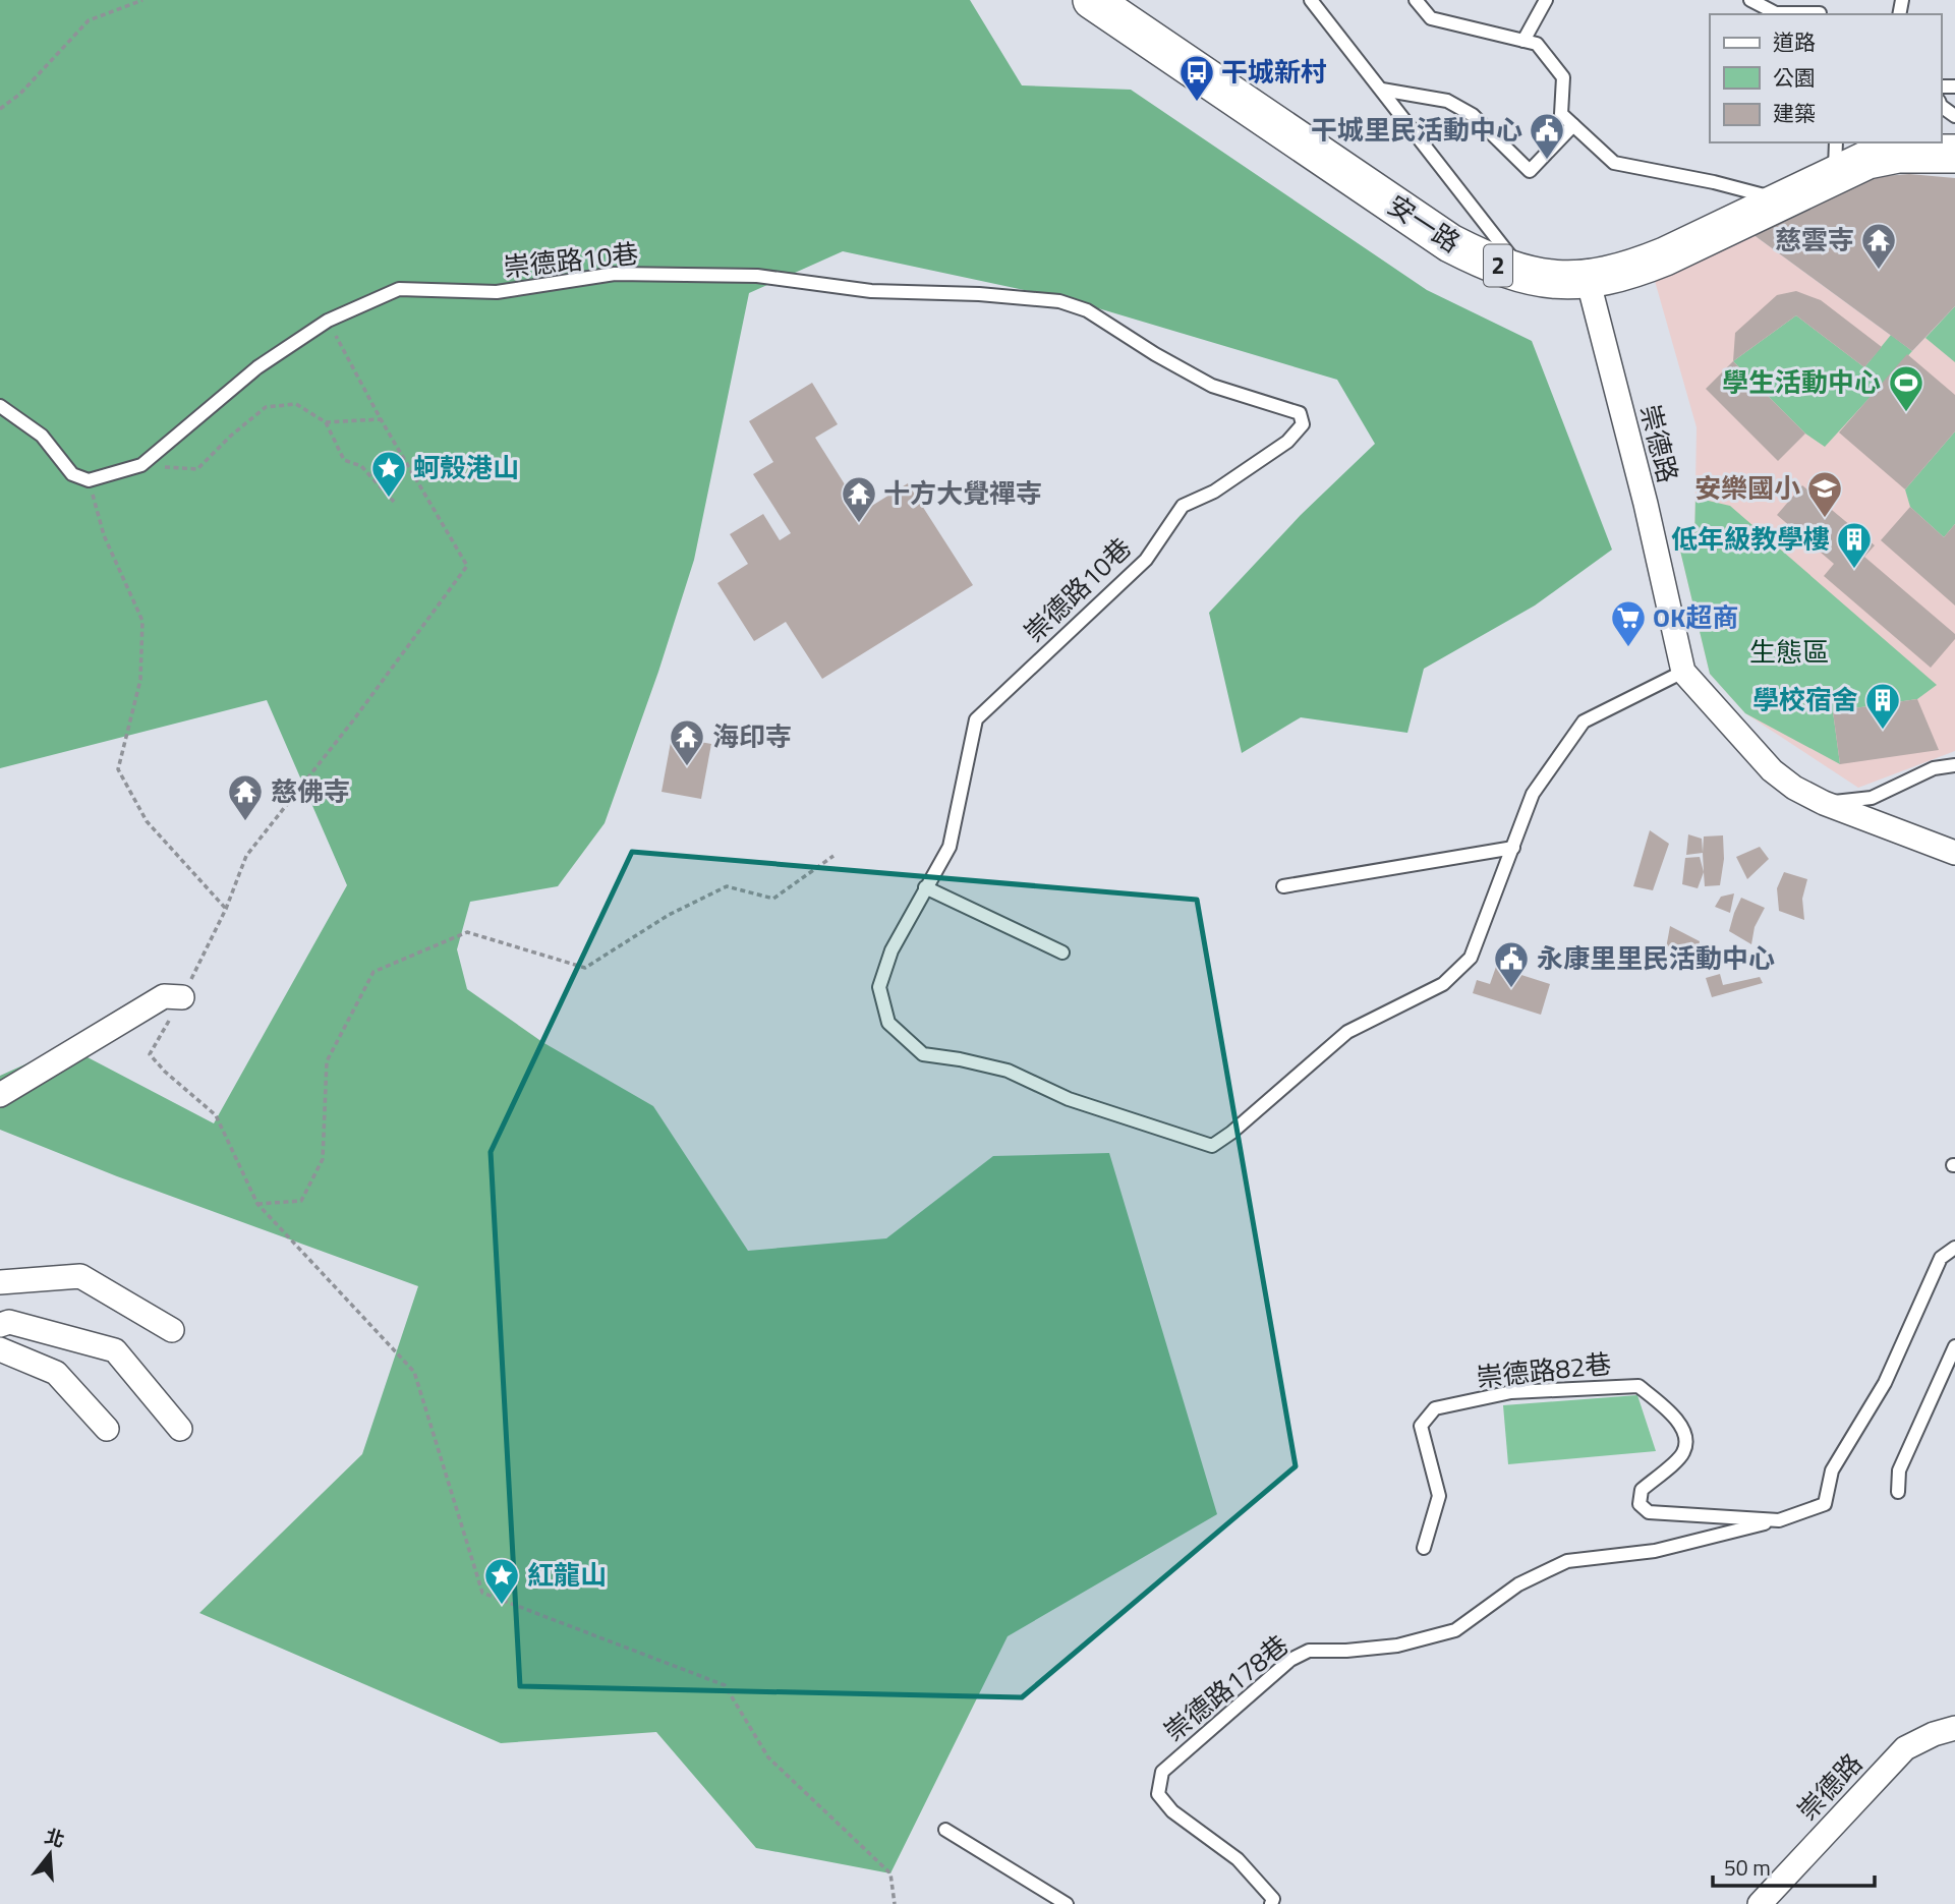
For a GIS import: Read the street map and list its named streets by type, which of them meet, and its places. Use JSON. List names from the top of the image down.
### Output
{
  "streets": {
    "main road": ["安一路", "2"],
    "street": ["崇德路"],
    "lane": ["崇德路10巷", "崇德路82巷", "崇德路178巷"]
  },
  "crossings": [
    ["安一路", "崇德路"],
    ["崇德路10巷", "崇德路"],
    ["崇德路82巷", "崇德路178巷"]
  ],
  "parks": ["生態區"],
  "places": {
    "bus stop": ["干城新村"],
    "public building": ["干城里民活動中心", "永康里里民活動中心"],
    "temple": [
      "慈雲寺",
      "十方大覺禪寺",
      "海印寺",
      "慈佛寺"
    ],
    "sports": ["學生活動中心"],
    "place": ["蚵殼港山", "紅龍山"],
    "school or university": ["安樂國小"],
    "building": ["低年級教學樓", "學校宿舍"],
    "supermarket": ["OK超商"]
  },
  "legend": ["道路", "公園", "建築"],
  "scale_bar": "50 m",
  "north": "top"
}
